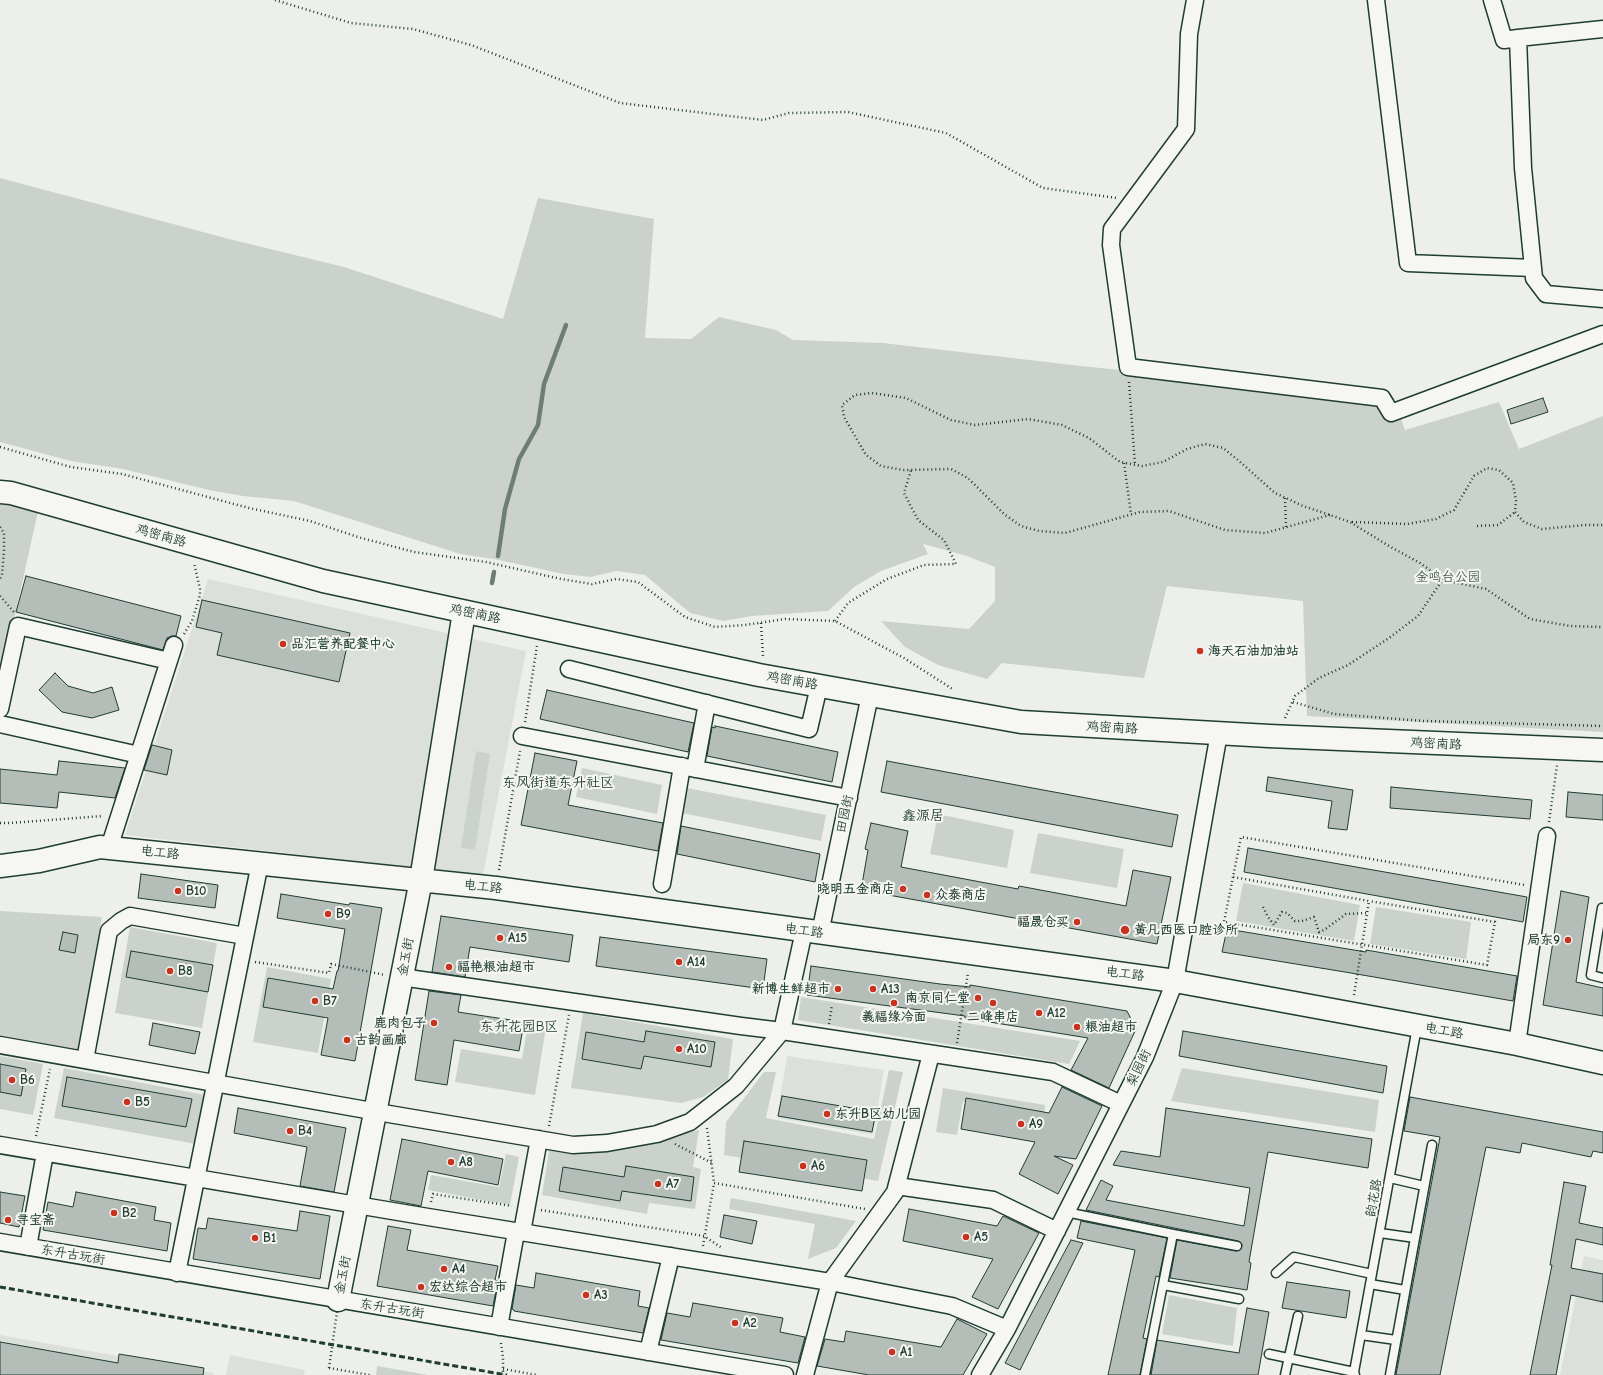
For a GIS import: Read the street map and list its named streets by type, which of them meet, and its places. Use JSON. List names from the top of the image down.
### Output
{
  "streets": {
    "street": [
      "鸡密南路",
      "田园街",
      "电工路",
      "金玉街",
      "梨园街",
      "东升古玩街"
    ],
    "lane": ["韵花路"]
  },
  "crossings": [
    ["鸡密南路", "田园街"],
    ["鸡密南路", "金玉街"],
    ["鸡密南路", "梨园街"],
    ["田园街", "电工路"],
    ["电工路", "金玉街"],
    ["电工路", "梨园街"],
    ["电工路", "韵花路"],
    ["金玉街", "东升古玩街"]
  ],
  "districts": ["东风街道东升社区", "鑫源居", "东升花园B区"],
  "parks": ["金鸣台公园"],
  "places": [
    "品汇营养配餐中心",
    "海天石油加油站",
    "晓明五金商店",
    "B10",
    "众泰商店",
    "B9",
    "福晟仓买",
    "黄凡西医口腔诊所",
    "A15",
    "局东9",
    "A14",
    "福艳粮油超市",
    "B8",
    "新博生鲜超市",
    "A13",
    "南京同仁堂",
    "B7",
    "義福缘冷面",
    "二峰串店",
    "A12",
    "鹿肉包子",
    "粮油超市",
    "古韵画廊",
    "A10",
    "B6",
    "B5",
    "东升B区幼儿园",
    "A9",
    "B4",
    "A8",
    "A6",
    "A7",
    "B2",
    "寻宝斋",
    "A5",
    "B1",
    "A4",
    "宏达综合超市",
    "A3",
    "A2",
    "A1"
  ]
}
